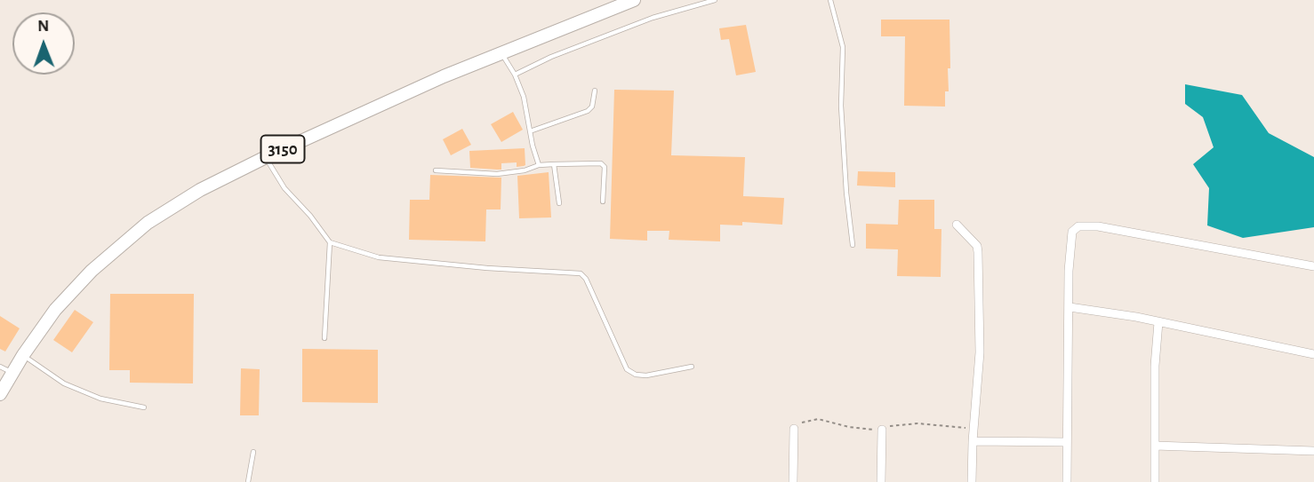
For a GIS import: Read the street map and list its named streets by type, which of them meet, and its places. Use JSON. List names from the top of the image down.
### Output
{
  "streets": {
    "main road": ["3150"]
  },
  "north": "top"
}
